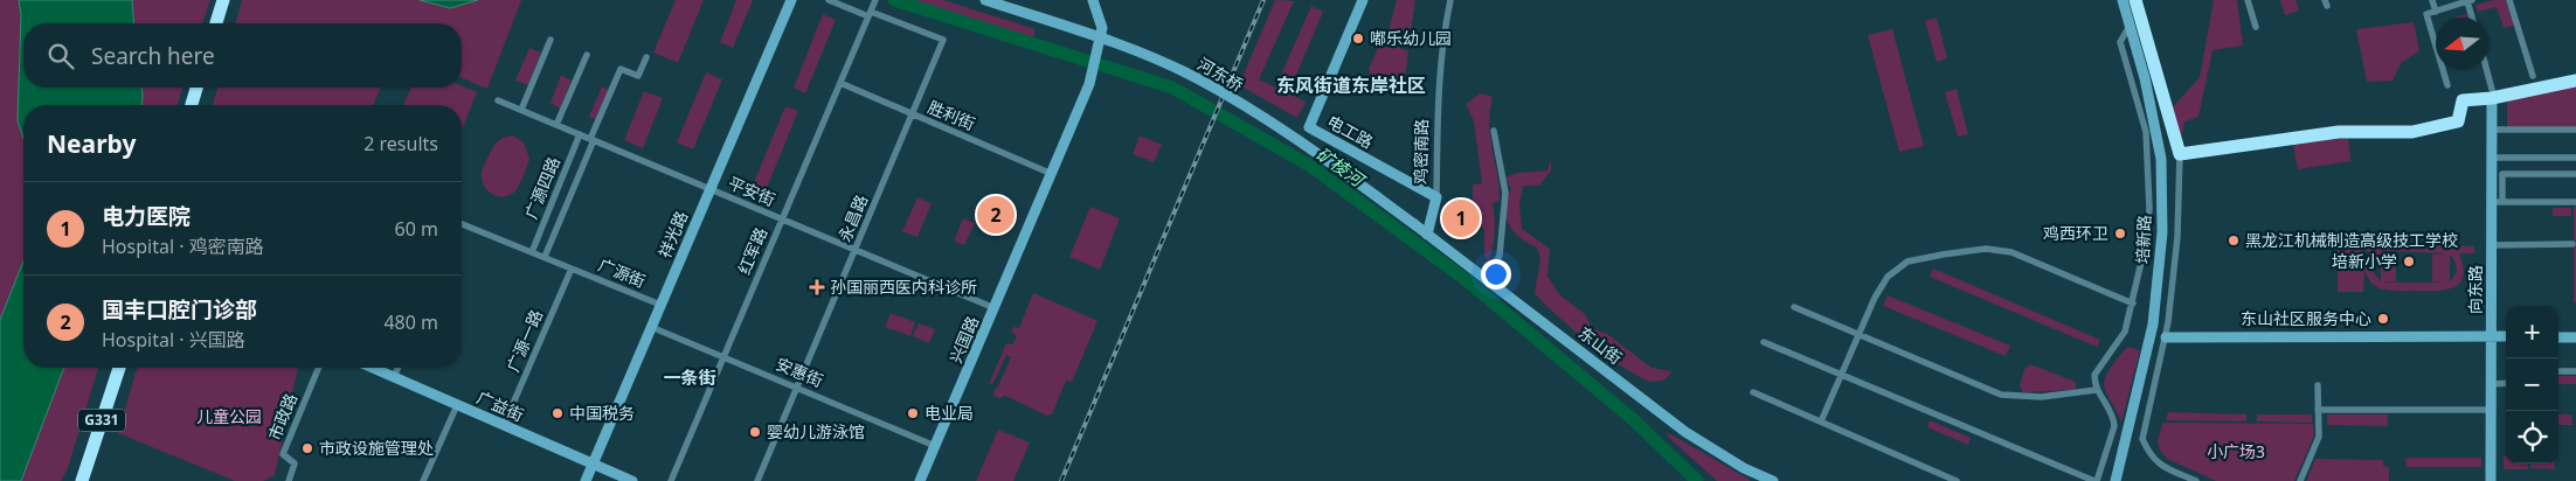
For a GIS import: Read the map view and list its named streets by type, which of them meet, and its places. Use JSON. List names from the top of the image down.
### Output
{
  "streets": {
    "highway": ["G331"],
    "main road": [
      "河东桥",
      "电工路",
      "鸡密南路",
      "祥光路",
      "培新路",
      "向东路",
      "兴国路",
      "东山街",
      "广益街"
    ],
    "street": [
      "胜利街",
      "广源四路",
      "平安街",
      "永昌路",
      "红军路",
      "广源街",
      "广源一路",
      "安惠街",
      "市政路"
    ]
  },
  "crossings": [
    ["河东桥", "东山街"],
    ["胜利街", "永昌路"],
    ["胜利街", "红军路"],
    ["胜利街", "兴国路"],
    ["电工路", "鸡密南路"],
    ["鸡密南路", "东山街"],
    ["广源四路", "平安街"],
    ["广源四路", "广源街"],
    ["平安街", "永昌路"],
    ["平安街", "祥光路"],
    ["平安街", "红军路"],
    ["平安街", "兴国路"],
    ["永昌路", "红军路"],
    ["永昌路", "安惠街"],
    ["祥光路", "广源街"],
    ["祥光路", "安惠街"],
    ["祥光路", "广益街"],
    ["红军路", "安惠街"],
    ["广源街", "广源一路"],
    ["兴国路", "安惠街"],
    ["广源一路", "广益街"]
  ],
  "districts": ["东风街道东岸社区", "一条街"],
  "water": ["矿棱河"],
  "parks": ["儿童公园", "小广场3"],
  "places": {
    "other": [
      "嘟乐幼儿园",
      "鸡西环卫",
      "黑龙江机械制造高级技工学校",
      "培新小学",
      "东山社区服务中心",
      "中国税务",
      "电业局",
      "婴幼儿游泳馆",
      "市政设施管理处"
    ],
    "health": ["孙国丽西医内科诊所"]
  },
  "north": "left",
  "page": {
    "search": "Search here",
    "heading": ["Nearby", "2 results"],
    "list": [
      {
        "mark": "1",
        "name": "电力医院",
        "note": "Hospital · 鸡密南路",
        "value": "60 m"
      },
      {
        "mark": "2",
        "name": "国丰口腔门诊部",
        "note": "Hospital · 兴国路",
        "value": "480 m"
      }
    ],
    "pins": ["2", "1"],
    "map_buttons": ["+", "−"]
  }
}
